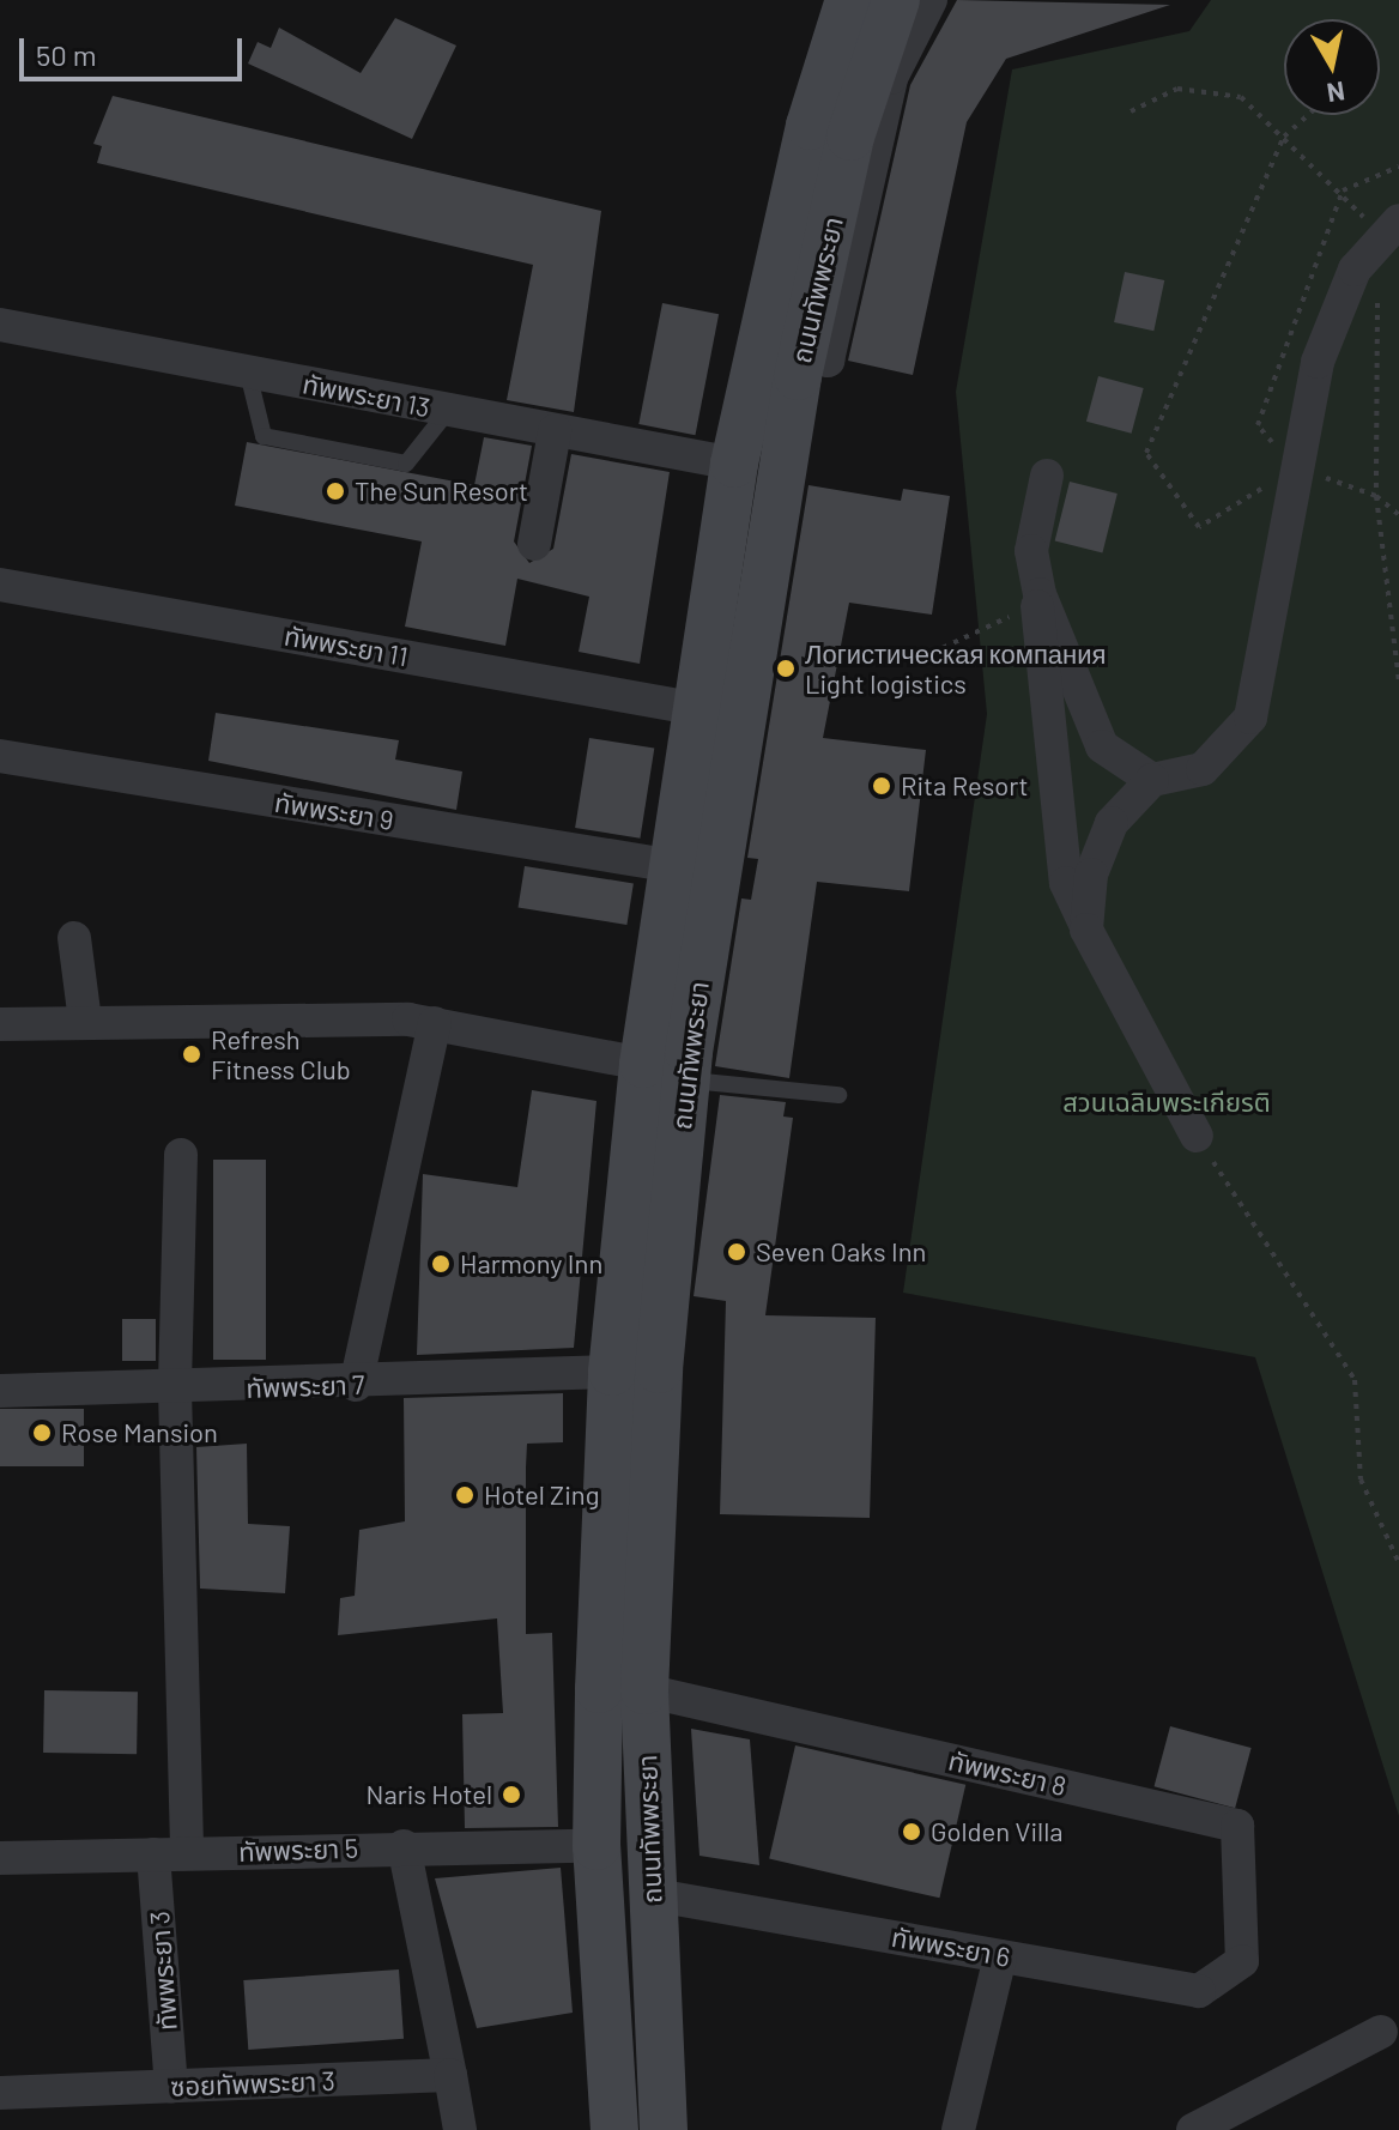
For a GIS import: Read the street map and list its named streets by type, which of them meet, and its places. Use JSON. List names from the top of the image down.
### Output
{
  "streets": {
    "main road": ["ถนนทัพพระยา"],
    "street": [
      "ทัพพระยา 13",
      "ทัพพระยา 11",
      "ทัพพระยา 9",
      "ทัพพระยา 7",
      "ทัพพระยา 8",
      "ทัพพระยา 5",
      "ทัพพระยา 6",
      "ทัพพระยา 3",
      "ซอยทัพพระยา 3"
    ]
  },
  "crossings": [
    ["ถนนทัพพระยา", "ทัพพระยา 13"],
    ["ถนนทัพพระยา", "ทัพพระยา 11"],
    ["ถนนทัพพระยา", "ทัพพระยา 9"],
    ["ถนนทัพพระยา", "ทัพพระยา 7"],
    ["ถนนทัพพระยา", "ทัพพระยา 8"],
    ["ถนนทัพพระยา", "ทัพพระยา 5"],
    ["ถนนทัพพระยา", "ทัพพระยา 6"],
    ["ทัพพระยา 7", "ทัพพระยา 3"],
    ["ทัพพระยา 8", "ทัพพระยา 6"],
    ["ทัพพระยา 5", "ทัพพระยา 3"],
    ["ทัพพระยา 3", "ซอยทัพพระยา 3"]
  ],
  "parks": ["สวนเฉลิมพระเกียรติ"],
  "places": [
    "The Sun Resort",
    "Логистическая компания Light logistics",
    "Rita Resort",
    "Refresh Fitness Club",
    "Seven Oaks Inn",
    "Harmony Inn",
    "Rose Mansion",
    "Hotel Zing",
    "Naris Hotel",
    "Golden Villa"
  ],
  "scale_bar": "50 m",
  "north": "bottom"
}
